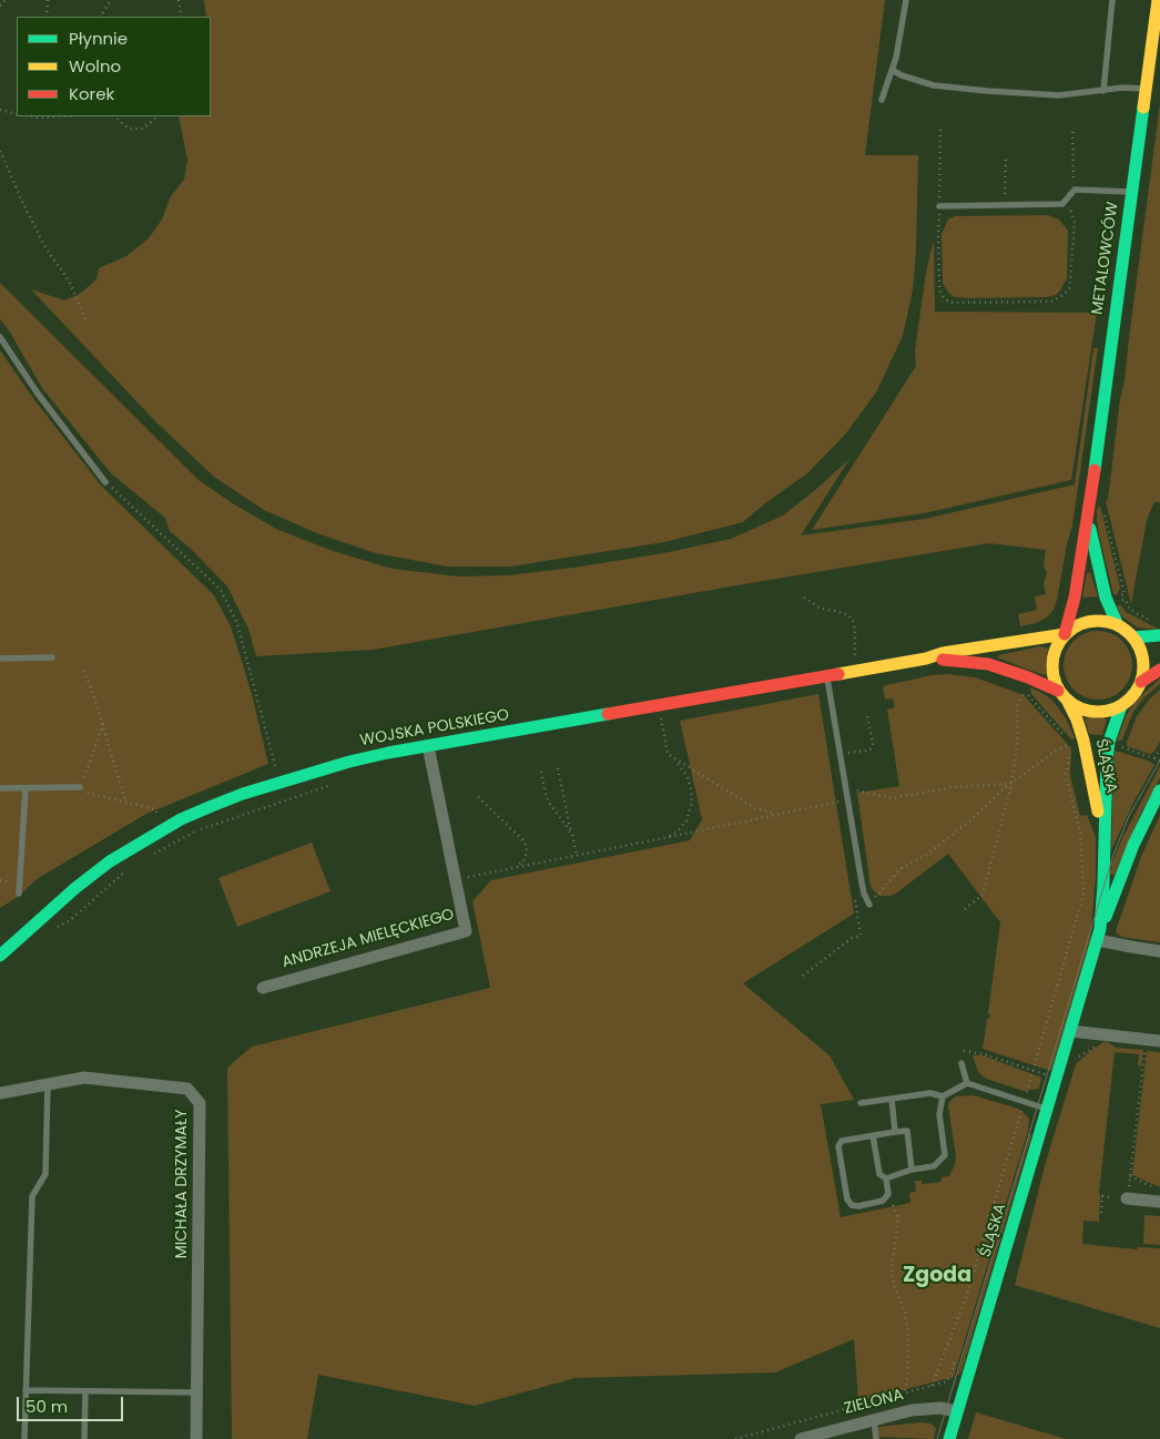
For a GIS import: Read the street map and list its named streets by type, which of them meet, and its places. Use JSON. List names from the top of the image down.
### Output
{
  "streets": {
    "street": [
      "METALOWCÓW",
      "WOJSKA POLSKIEGO",
      "ŚLĄSKA",
      "ANDRZEJA MIELĘCKIEGO",
      "MICHAŁA DRZYMAŁY",
      "ZIELONA"
    ]
  },
  "crossings": [
    ["METALOWCÓW", "WOJSKA POLSKIEGO"],
    ["METALOWCÓW", "ŚLĄSKA"],
    ["WOJSKA POLSKIEGO", "ŚLĄSKA"],
    ["WOJSKA POLSKIEGO", "ANDRZEJA MIELĘCKIEGO"],
    ["ŚLĄSKA", "ZIELONA"]
  ],
  "districts": ["Zgoda"],
  "legend": ["Płynnie", "Wolno", "Korek"],
  "scale_bar": "50 m"
}
